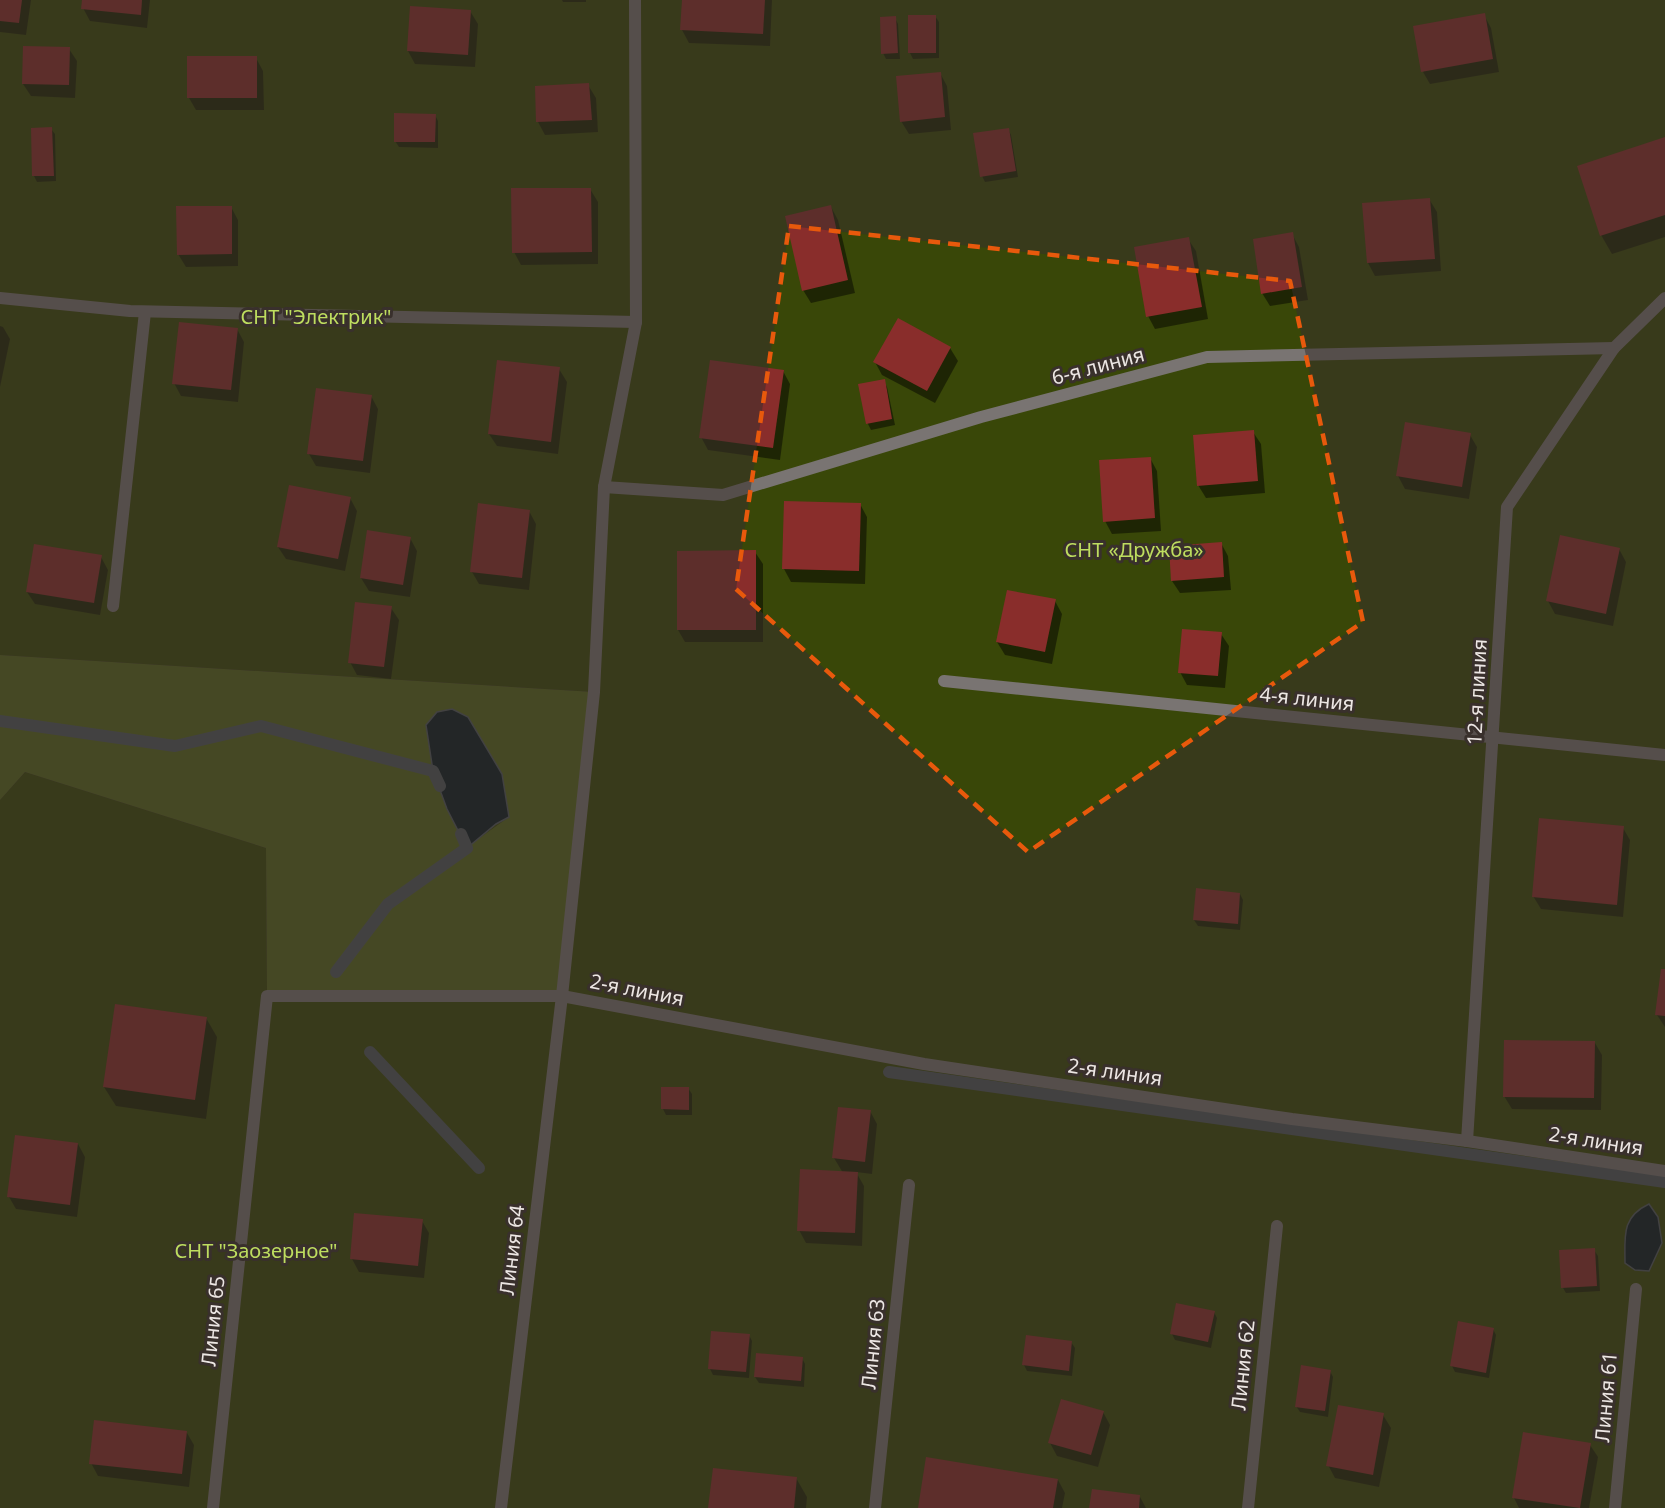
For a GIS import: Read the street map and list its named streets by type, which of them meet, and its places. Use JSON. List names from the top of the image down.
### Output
{
  "streets": {
    "street": [
      "6-я линия",
      "12-я линия",
      "4-я линия",
      "2-я линия",
      "Линия 64",
      "Линия 65",
      "Линия 63",
      "Линия 62",
      "Линия 61"
    ]
  },
  "crossings": [
    ["6-я линия", "12-я линия"],
    ["6-я линия", "Линия 64"],
    ["12-я линия", "4-я линия"],
    ["12-я линия", "2-я линия"],
    ["2-я линия", "Линия 64"],
    ["2-я линия", "Линия 65"]
  ],
  "parks": ["СНТ \"Электрик\"", "СНТ «Дружба»", "СНТ \"Заозерное\""]
}
